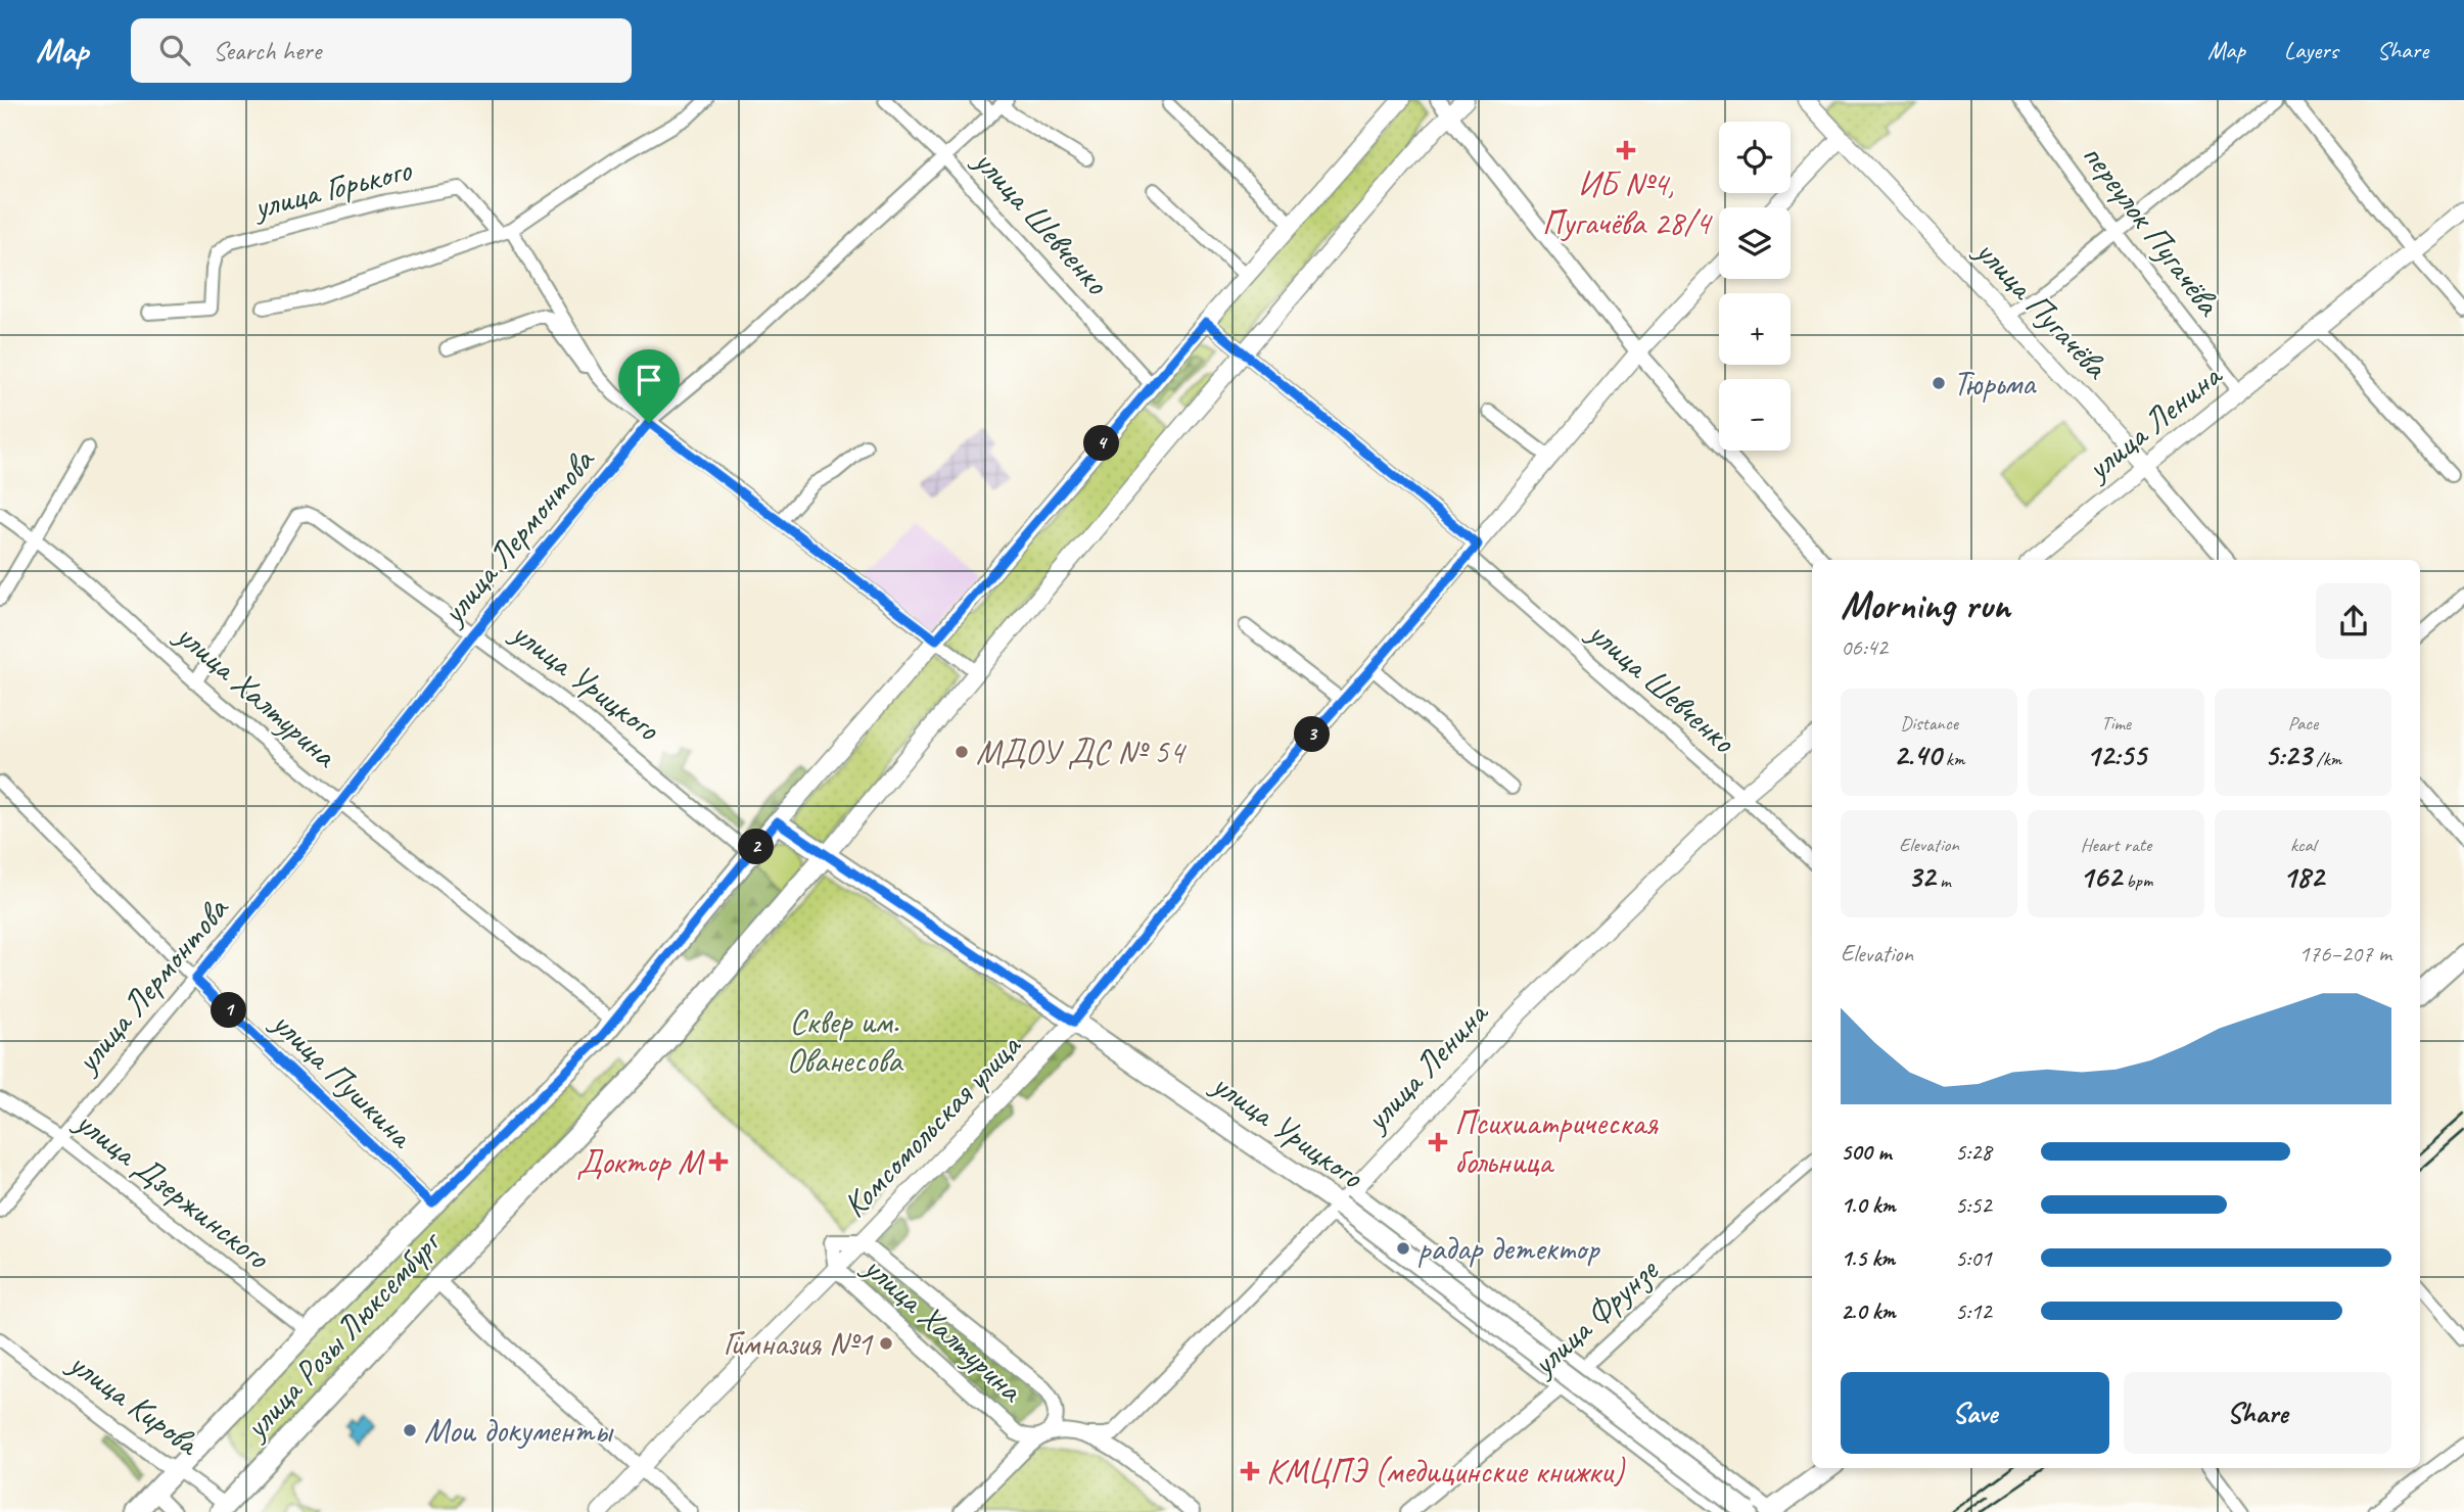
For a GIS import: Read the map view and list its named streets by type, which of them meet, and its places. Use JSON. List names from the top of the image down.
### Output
{
  "streets": {
    "main road": [
      "улица Пугачёва",
      "улица Ленина",
      "улица Урицкого",
      "Комсомольская улица",
      "улица Розы Люксембург"
    ],
    "street": [
      "улица Горького",
      "улица Шевченко",
      "переулок Пугачёва",
      "улица Лермонтова",
      "улица Халтурина",
      "улица Пушкина",
      "улица Дзержинского",
      "улица Фрунзе",
      "улица Кирова"
    ]
  },
  "crossings": [
    ["улица Горького", "улица Лермонтова"],
    ["улица Горького", "улица Розы Люксембург"],
    ["улица Шевченко", "улица Ленина"],
    ["улица Шевченко", "улица Лермонтова"],
    ["улица Шевченко", "Комсомольская улица"],
    ["улица Шевченко", "улица Розы Люксембург"],
    ["переулок Пугачёва", "улица Ленина"],
    ["улица Пугачёва", "улица Ленина"],
    ["улица Ленина", "улица Урицкого"],
    ["улица Ленина", "улица Халтурина"],
    ["улица Лермонтова", "улица Урицкого"],
    ["улица Лермонтова", "улица Халтурина"],
    ["улица Лермонтова", "улица Пушкина"],
    ["улица Лермонтова", "улица Дзержинского"],
    ["улица Урицкого", "улица Халтурина"],
    ["улица Урицкого", "Комсомольская улица"],
    ["улица Урицкого", "улица Фрунзе"],
    ["улица Урицкого", "улица Розы Люксембург"],
    ["улица Халтурина", "Комсомольская улица"],
    ["улица Халтурина", "улица Розы Люксембург"],
    ["улица Пушкина", "улица Розы Люксембург"],
    ["улица Дзержинского", "улица Розы Люксембург"],
    ["улица Розы Люксембург", "улица Кирова"]
  ],
  "parks": ["Сквер им. Ованесова"],
  "places": {
    "health": [
      "ИБ №4, Пугачёва 28/4",
      "Психиатрическая больница",
      "Доктор М",
      "КМЦПЭ (медицинские книжки)"
    ],
    "other": [
      "Тюрьма",
      "МДОУ ДС № 54",
      "радар детектор",
      "Гимназия №1",
      "Мои документы"
    ]
  },
  "page": {
    "header": "Map",
    "search": "Search here",
    "nav": ["Map", "Layers", "Share"],
    "map_buttons": ["+", "−"],
    "pins": [
      "4",
      "3",
      "2",
      "1"
    ],
    "heading": ["Morning run", "06:42"],
    "stats": [
      ["Distance", "2.40 km"],
      ["Time", "12:55"],
      ["Pace", "5:23 /km"],
      ["Elevation", "32 m"],
      ["Heart rate", "162 bpm"],
      ["kcal", "182"]
    ],
    "chart": ["Elevation", "176–207 m"],
    "list": [
      {
        "name": "500 m",
        "note": "5:28"
      },
      {
        "name": "1.0 km",
        "note": "5:52"
      },
      {
        "name": "1.5 km",
        "note": "5:01"
      },
      {
        "name": "2.0 km",
        "note": "5:12"
      }
    ],
    "buttons": ["Save", "Share"]
  }
}
